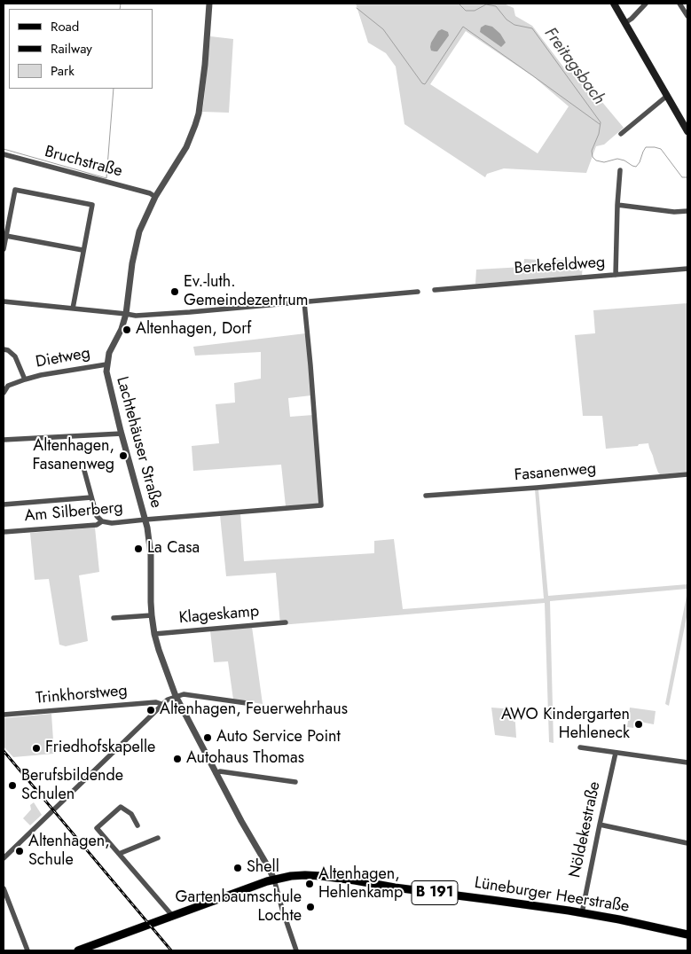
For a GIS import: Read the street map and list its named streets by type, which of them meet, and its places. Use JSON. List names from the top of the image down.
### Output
{
  "streets": {
    "main road": ["B 191", "Lüneburger Heerstraße"],
    "street": [
      "Bruchstraße",
      "Berkefeldweg",
      "Dietweg",
      "Lachtehäuser Straße",
      "Fasanenweg",
      "Am Silberberg",
      "Klageskamp",
      "Trinkhorstweg",
      "Nöldekestraße"
    ]
  },
  "crossings": [
    ["Bruchstraße", "Lachtehäuser Straße"],
    ["Dietweg", "Lachtehäuser Straße"],
    ["Lachtehäuser Straße", "Am Silberberg"],
    ["Lachtehäuser Straße", "Klageskamp"],
    ["Lachtehäuser Straße", "Lüneburger Heerstraße"],
    ["Nöldekestraße", "Lüneburger Heerstraße"]
  ],
  "water": ["Freitagsbach"],
  "places": [
    "Ev.-luth. Gemeindezentrum",
    "Altenhagen, Dorf",
    "Altenhagen, Fasanenweg",
    "La Casa",
    "Altenhagen, Feuerwehrhaus",
    "AWO Kindergarten Hehleneck",
    "Auto Service Point",
    "Friedhofskapelle",
    "Autohaus Thomas",
    "Berufsbildende Schulen",
    "Altenhagen, Schule",
    "Shell",
    "Altenhagen, Hehlenkamp",
    "Gartenbaumschule Lochte"
  ],
  "legend": ["Road", "Railway", "Park"]
}
